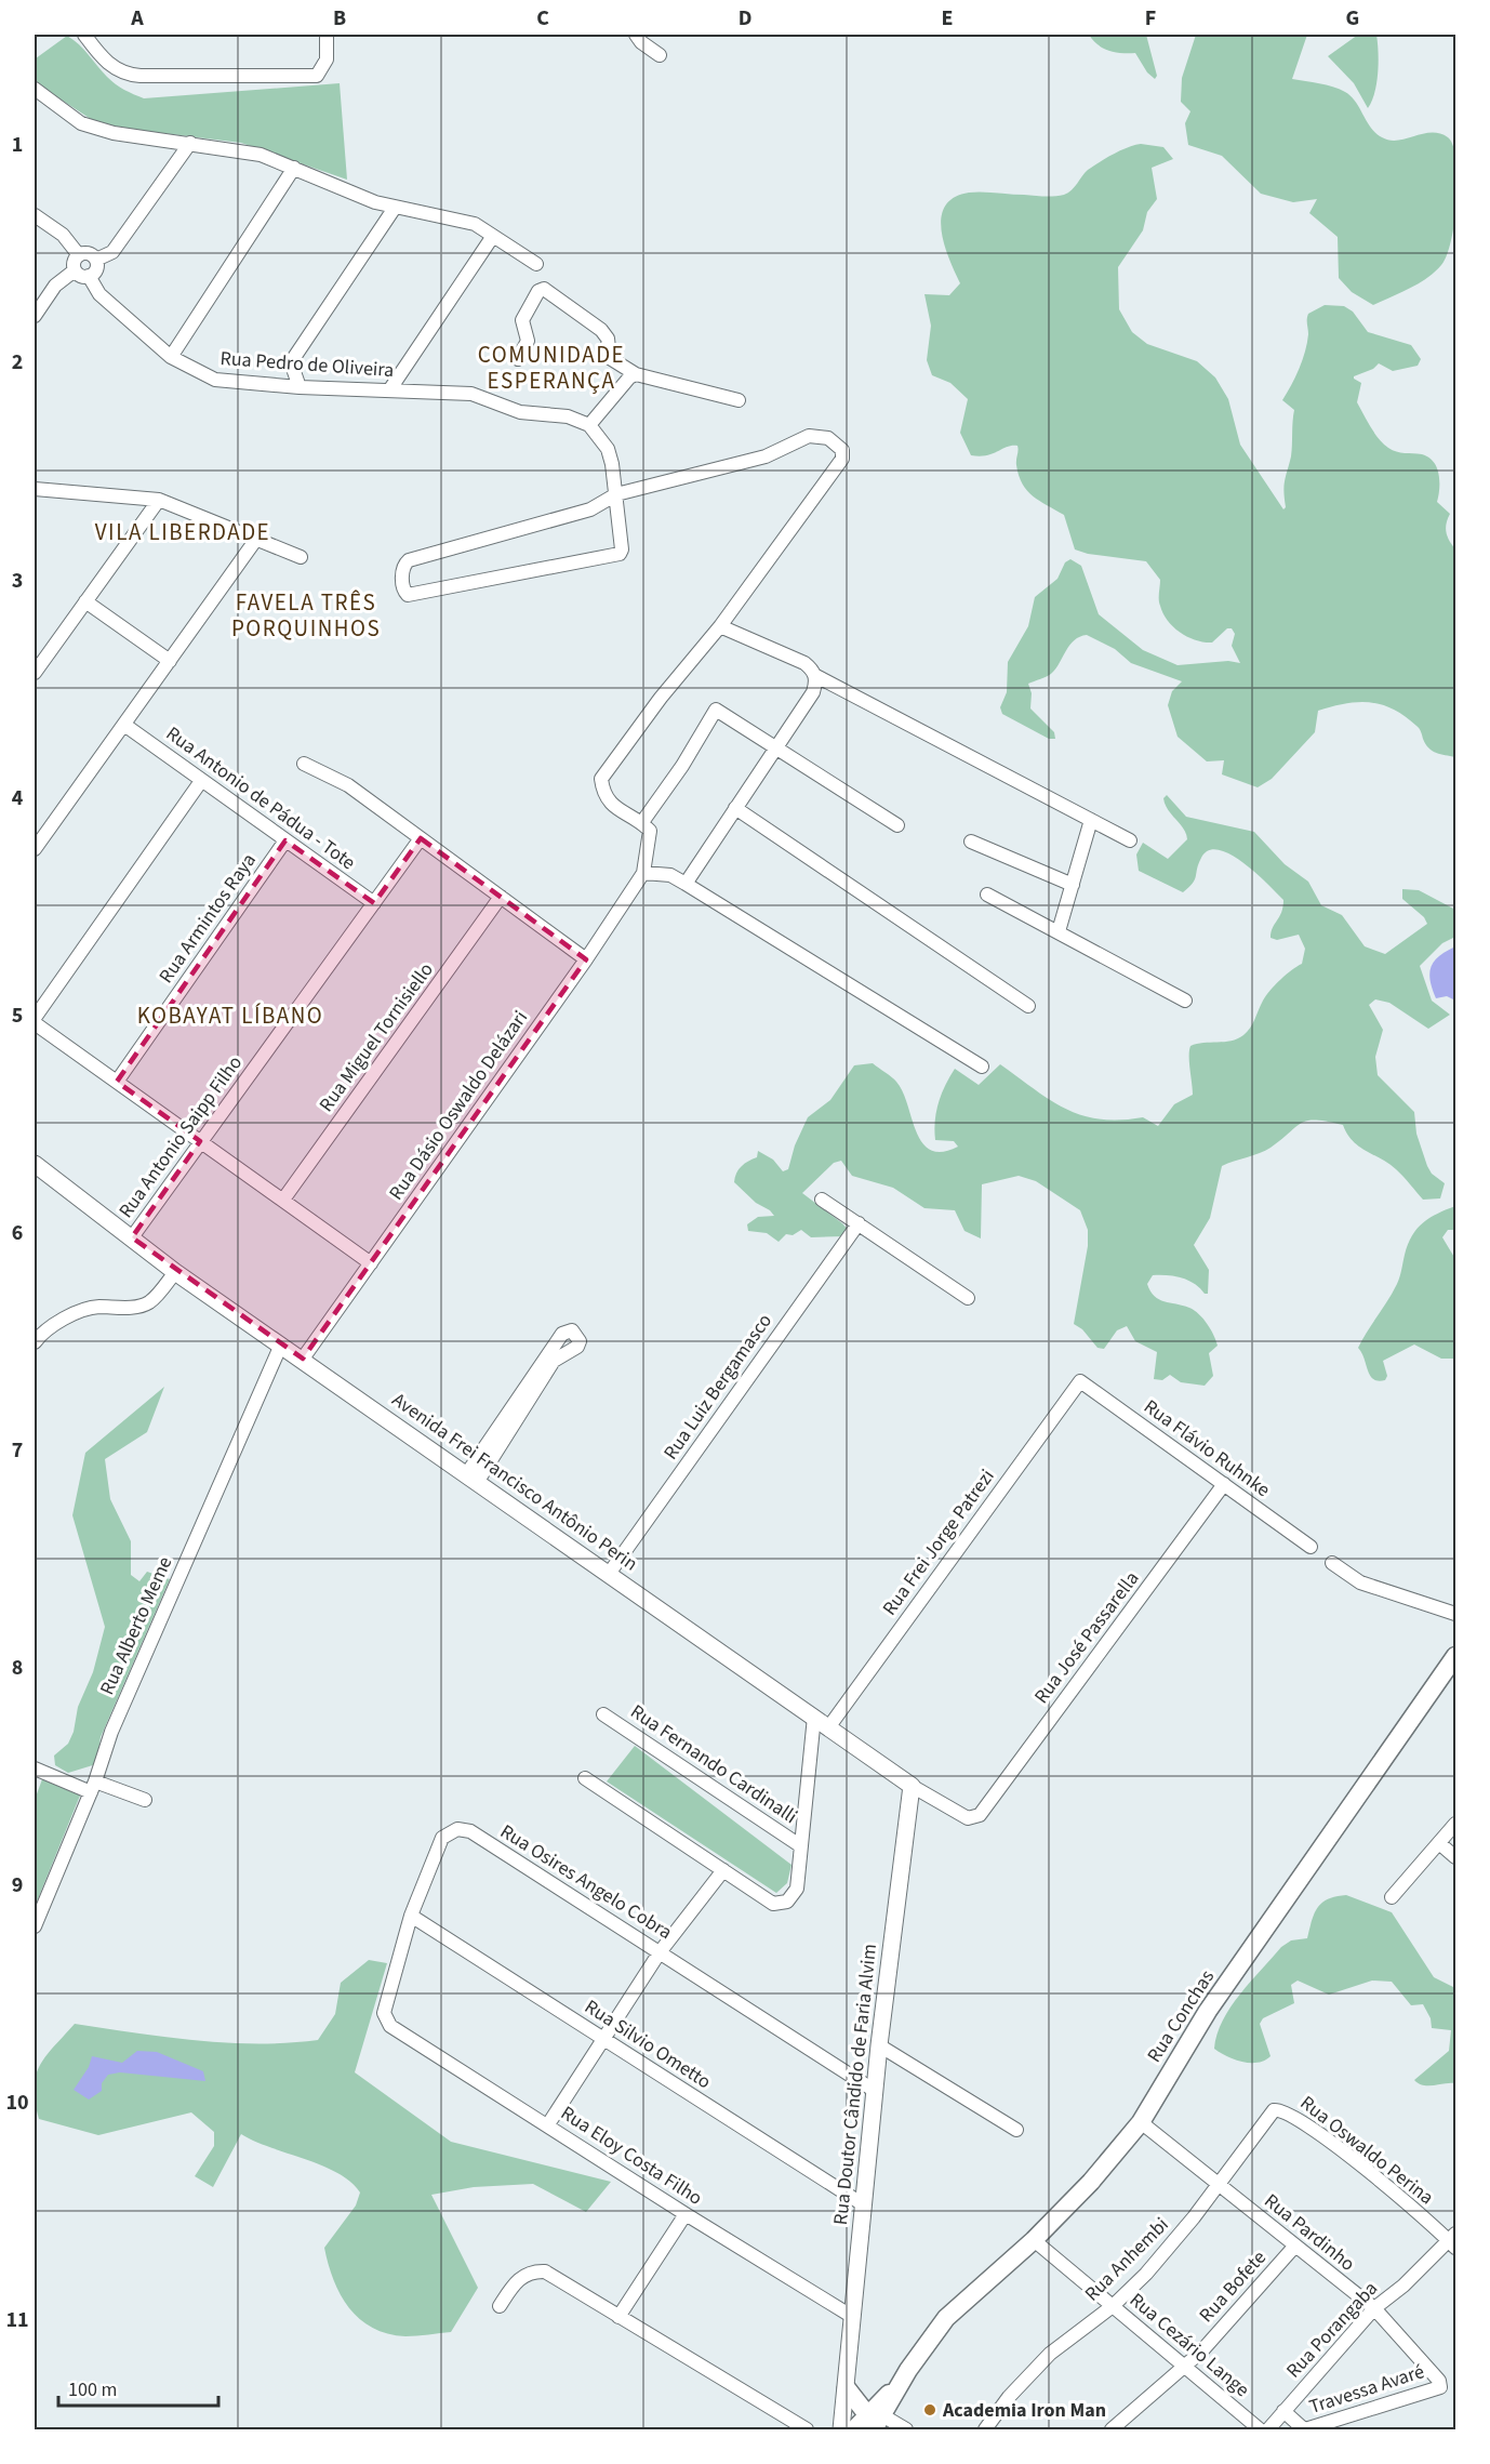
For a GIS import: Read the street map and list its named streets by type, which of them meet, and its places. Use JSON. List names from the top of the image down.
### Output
{
  "streets": {
    "main road": ["Rua Conchas"],
    "street": [
      "Rua Pedro de Oliveira",
      "Rua Antonio de Pádua - Tote",
      "Rua Armintos Raya",
      "Rua Miguel Tornisiello",
      "Rua Dásio Oswaldo Delázari",
      "Rua Antonio Saipp Filho",
      "Rua Luiz Bergamasco",
      "Rua Flávio Ruhnke",
      "Avenida Frei Francisco Antônio Perin",
      "Rua Frei Jorge Patrezi",
      "Rua Alberto Meme",
      "Rua José Passarella",
      "Rua Fernando Cardinalli",
      "Rua Osires Angelo Cobra",
      "Rua Silvio Ometto",
      "Rua Doutor Cândido de Faria Alvim",
      "Rua Oswaldo Perina",
      "Rua Eloy Costa Filho",
      "Rua Pardinho",
      "Rua Anhembi",
      "Rua Bofete",
      "Rua Porangaba",
      "Rua Cezário Lange",
      "Travessa Avaré"
    ]
  },
  "crossings": [
    ["Rua Antonio de Pádua - Tote", "Rua Armintos Raya"],
    ["Rua Antonio de Pádua - Tote", "Rua Antonio Saipp Filho"],
    ["Rua Dásio Oswaldo Delázari", "Avenida Frei Francisco Antônio Perin"],
    ["Rua Antonio Saipp Filho", "Avenida Frei Francisco Antônio Perin"],
    ["Rua Luiz Bergamasco", "Avenida Frei Francisco Antônio Perin"],
    ["Rua Flávio Ruhnke", "Rua Frei Jorge Patrezi"],
    ["Rua Flávio Ruhnke", "Rua José Passarella"],
    ["Avenida Frei Francisco Antônio Perin", "Rua Frei Jorge Patrezi"],
    ["Avenida Frei Francisco Antônio Perin", "Rua Alberto Meme"],
    ["Avenida Frei Francisco Antônio Perin", "Rua José Passarella"],
    ["Avenida Frei Francisco Antônio Perin", "Rua Doutor Cândido de Faria Alvim"],
    ["Rua Osires Angelo Cobra", "Rua Silvio Ometto"],
    ["Rua Osires Angelo Cobra", "Rua Doutor Cândido de Faria Alvim"],
    ["Rua Osires Angelo Cobra", "Rua Eloy Costa Filho"],
    ["Rua Conchas", "Rua Pardinho"],
    ["Rua Conchas", "Rua Cezário Lange"],
    ["Rua Silvio Ometto", "Rua Doutor Cândido de Faria Alvim"],
    ["Rua Doutor Cândido de Faria Alvim", "Rua Eloy Costa Filho"],
    ["Rua Oswaldo Perina", "Rua Anhembi"],
    ["Rua Oswaldo Perina", "Rua Porangaba"],
    ["Rua Pardinho", "Rua Anhembi"],
    ["Rua Pardinho", "Rua Bofete"],
    ["Rua Pardinho", "Rua Porangaba"],
    ["Rua Pardinho", "Travessa Avaré"],
    ["Rua Anhembi", "Rua Cezário Lange"],
    ["Rua Bofete", "Rua Cezário Lange"]
  ],
  "districts": [
    "COMUNIDADE ESPERANÇA",
    "VILA LIBERDADE",
    "FAVELA TRÊS PORQUINHOS",
    "KOBAYAT LÍBANO"
  ],
  "places": ["Academia Iron Man"],
  "scale_bar": "100 m",
  "grid": {
    "columns": [
      "A",
      "B",
      "C",
      "D",
      "E",
      "F",
      "G"
    ],
    "rows": [
      "1",
      "2",
      "3",
      "4",
      "5",
      "6",
      "7",
      "8",
      "9",
      "10",
      "11"
    ]
  }
}
